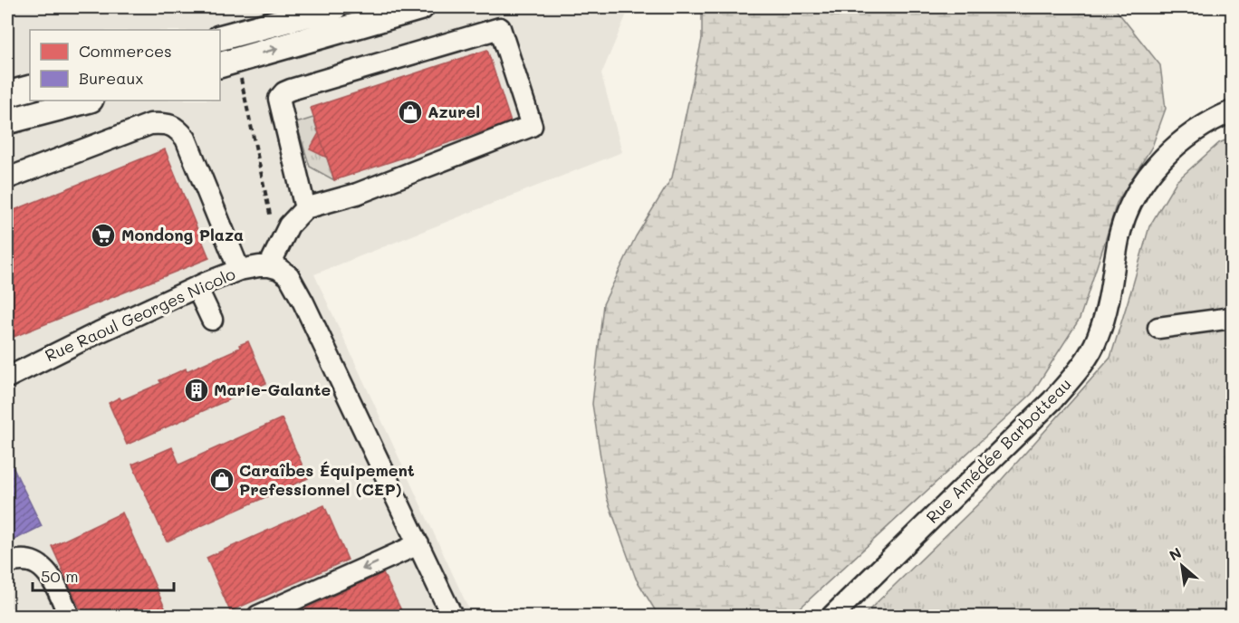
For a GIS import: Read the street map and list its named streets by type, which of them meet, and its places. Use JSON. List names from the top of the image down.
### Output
{
  "streets": {
    "street": ["Rue Raoul Georges Nicolo", "Rue Amédée Barbotteau"]
  },
  "places": {
    "shop": ["Azurel", "Caraîbes Équipement Prefessionnel (CEP)"],
    "supermarket": ["Mondong Plaza"],
    "building": ["Marie-Galante"]
  },
  "legend": ["Commerces", "Bureaux"],
  "scale_bar": "50 m",
  "north": "top left"
}
